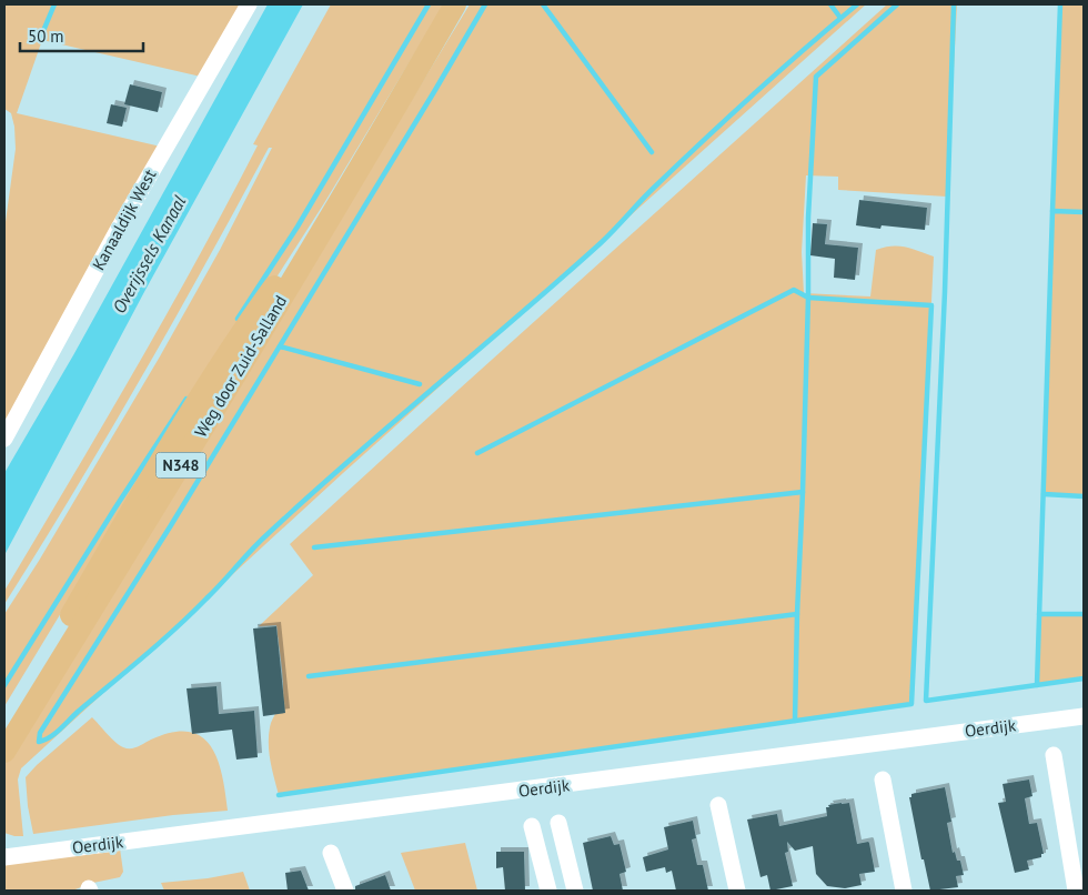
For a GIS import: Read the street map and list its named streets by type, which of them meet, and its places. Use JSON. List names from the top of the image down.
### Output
{
  "streets": {
    "main road": ["Weg door Zuid-Salland", "N348"],
    "street": ["Kanaaldijk West", "Oerdijk"]
  },
  "water": ["Overijssels Kanaal"],
  "scale_bar": "50 m"
}
